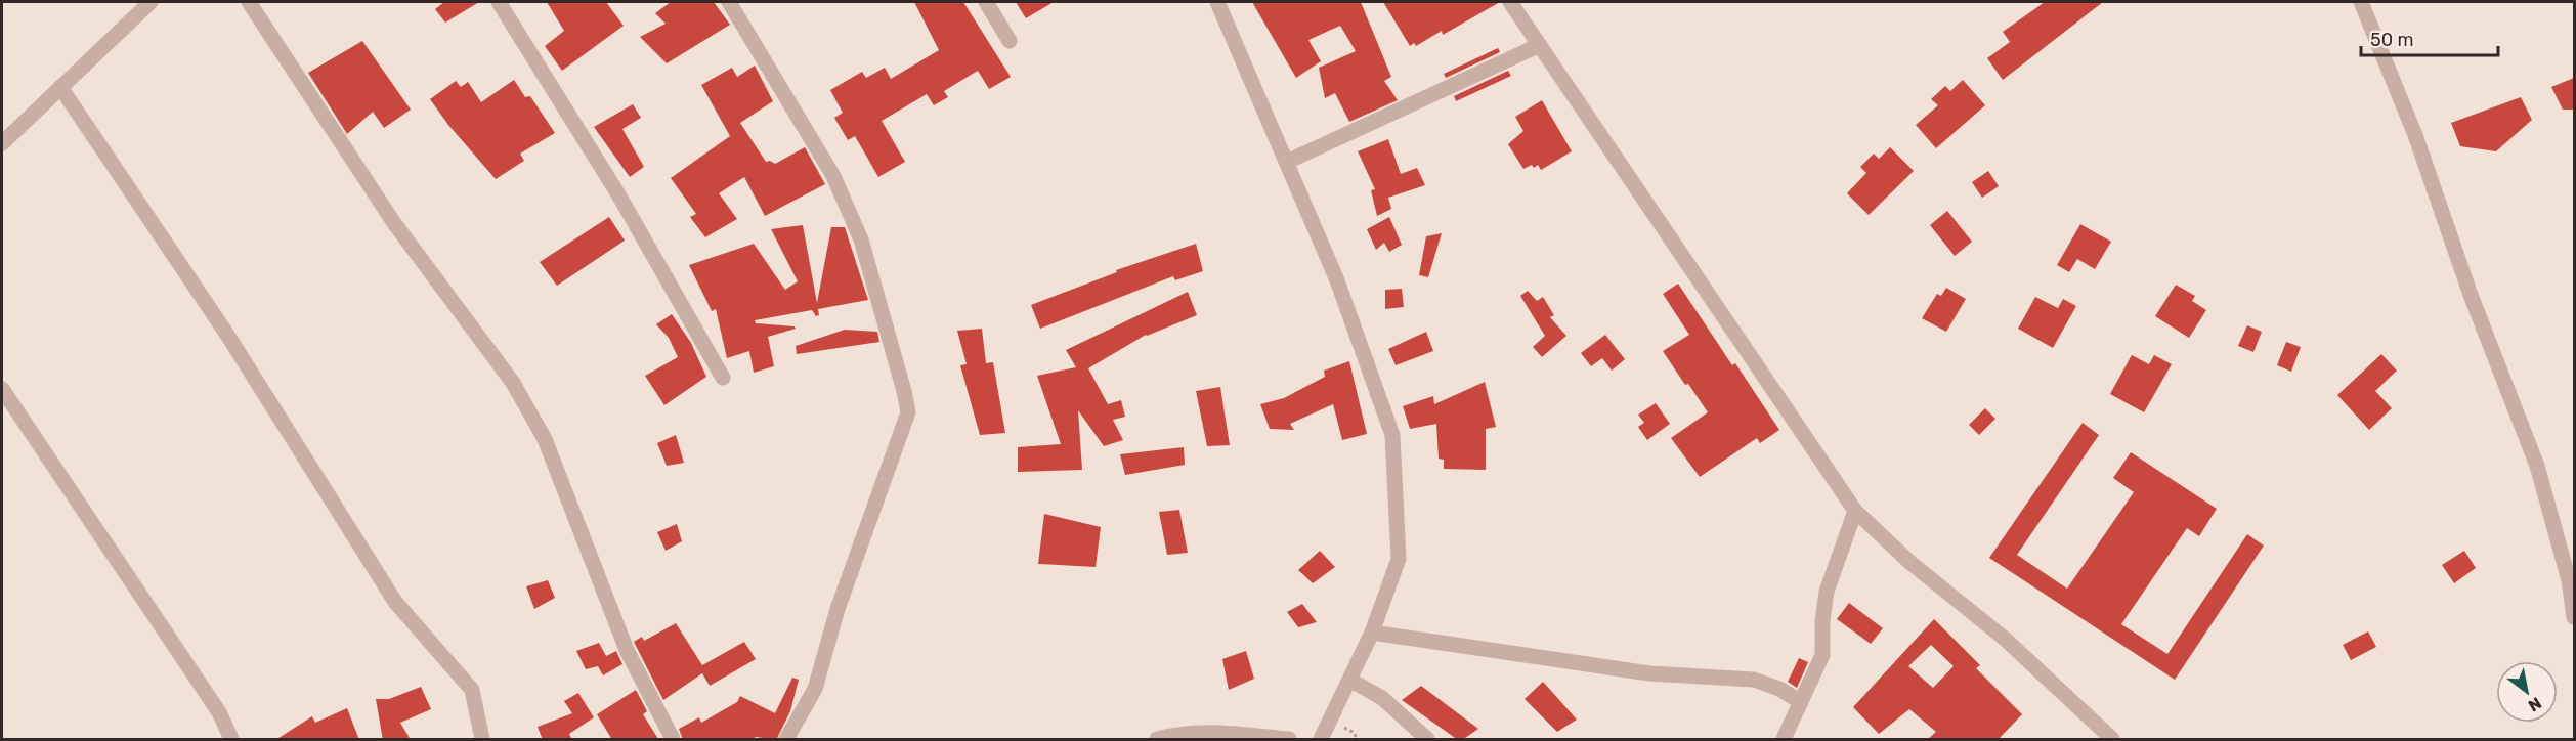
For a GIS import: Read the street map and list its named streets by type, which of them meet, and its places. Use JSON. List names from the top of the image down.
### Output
{
  "scale_bar": "50 m",
  "north": "bottom right"
}
